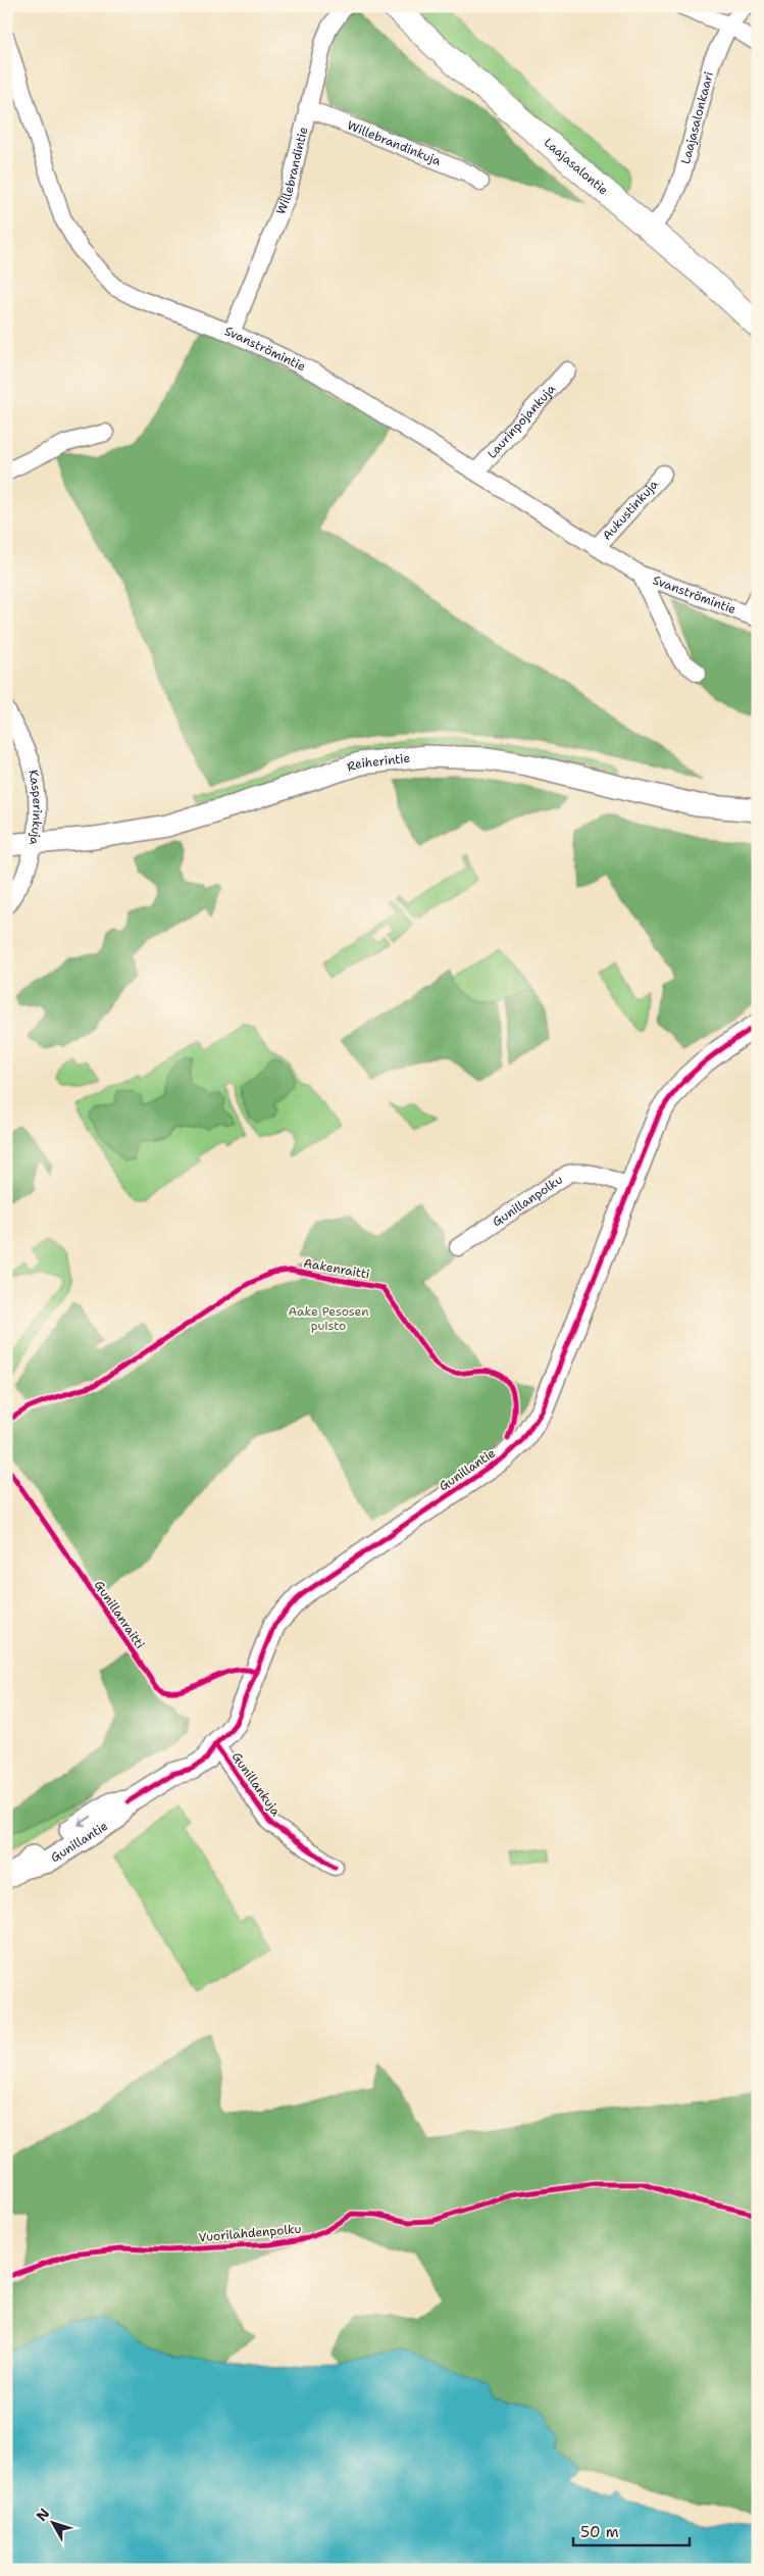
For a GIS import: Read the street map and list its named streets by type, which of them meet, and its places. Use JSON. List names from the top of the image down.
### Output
{
  "streets": {
    "main road": ["Laajasalontie"],
    "street": [
      "Laajasalonkaari",
      "Willebrandinkuja",
      "Willebrandintie",
      "Svanströmintie",
      "Laurinpojankuja",
      "Aukustinkuja",
      "Reiherintie",
      "Kasperinkuja",
      "Gunillanpolku",
      "Gunillantie",
      "Gunillankuja"
    ],
    "cycle path": ["Aakenraitti", "Gunillanraitti", "Vuorilahdenpolku"]
  },
  "crossings": [
    ["Laajasalonkaari", "Laajasalontie"],
    ["Willebrandinkuja", "Willebrandintie"],
    ["Willebrandintie", "Svanströmintie"],
    ["Svanströmintie", "Laurinpojankuja"],
    ["Svanströmintie", "Aukustinkuja"],
    ["Reiherintie", "Kasperinkuja"],
    ["Gunillanpolku", "Gunillantie"],
    ["Gunillantie", "Gunillankuja"]
  ],
  "parks": ["Aake Pesosen puisto"],
  "scale_bar": "50 m",
  "north": "top left"
}
